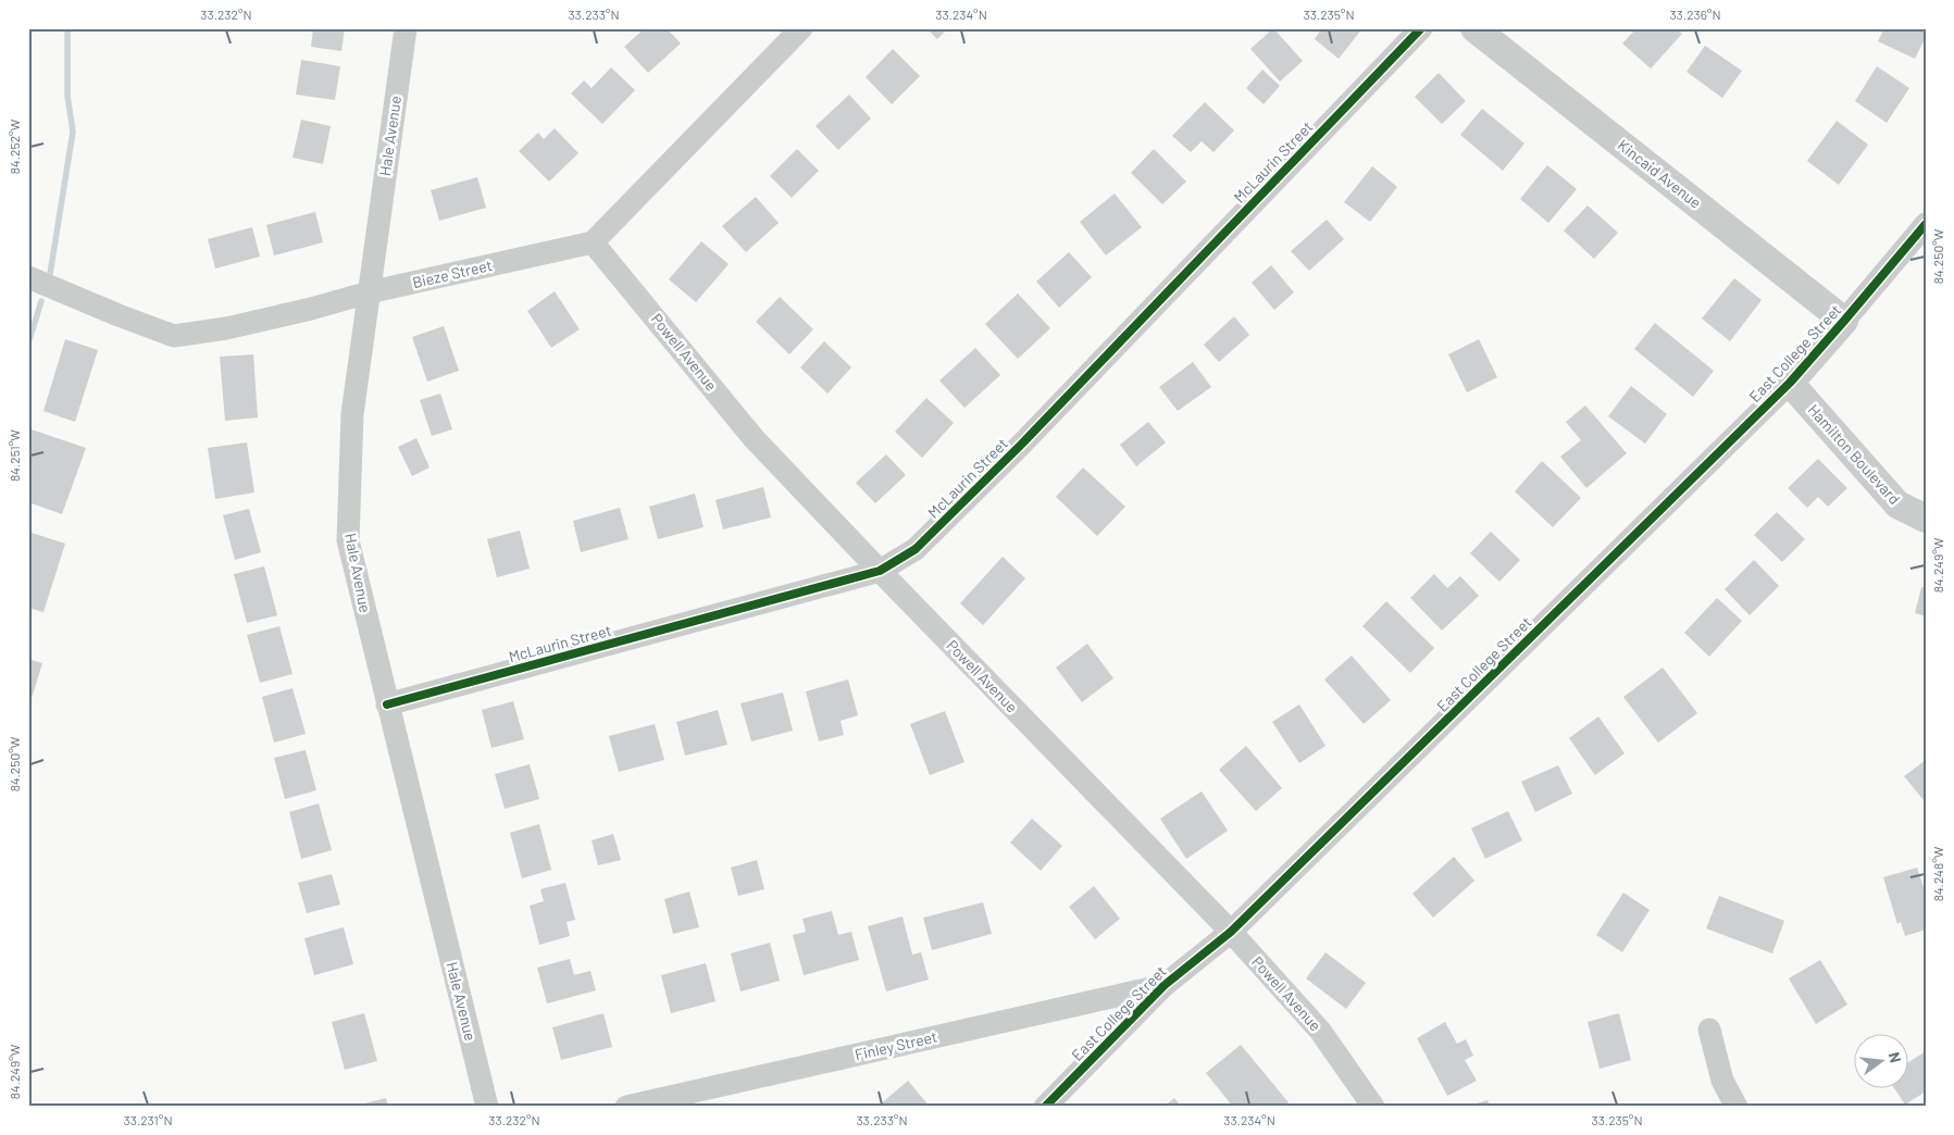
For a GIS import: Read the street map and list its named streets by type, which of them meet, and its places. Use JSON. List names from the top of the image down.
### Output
{
  "streets": {
    "street": [
      "Hale Avenue",
      "McLaurin Street",
      "Kincaid Avenue",
      "Bieze Street",
      "Powell Avenue",
      "East College Street",
      "Hamilton Boulevard",
      "Finley Street"
    ]
  },
  "crossings": [
    ["Hale Avenue", "McLaurin Street"],
    ["Hale Avenue", "Bieze Street"],
    ["McLaurin Street", "Powell Avenue"],
    ["Kincaid Avenue", "East College Street"],
    ["Bieze Street", "Powell Avenue"],
    ["Powell Avenue", "East College Street"],
    ["East College Street", "Hamilton Boulevard"],
    ["East College Street", "Finley Street"]
  ],
  "north": "right",
  "coordinates": [
    "33.232°N",
    "33.233°N",
    "33.234°N",
    "33.235°N",
    "33.236°N",
    "84.252°W",
    "84.250°W",
    "84.251°W",
    "84.249°W",
    "84.248°W",
    "33.231°N"
  ]
}
